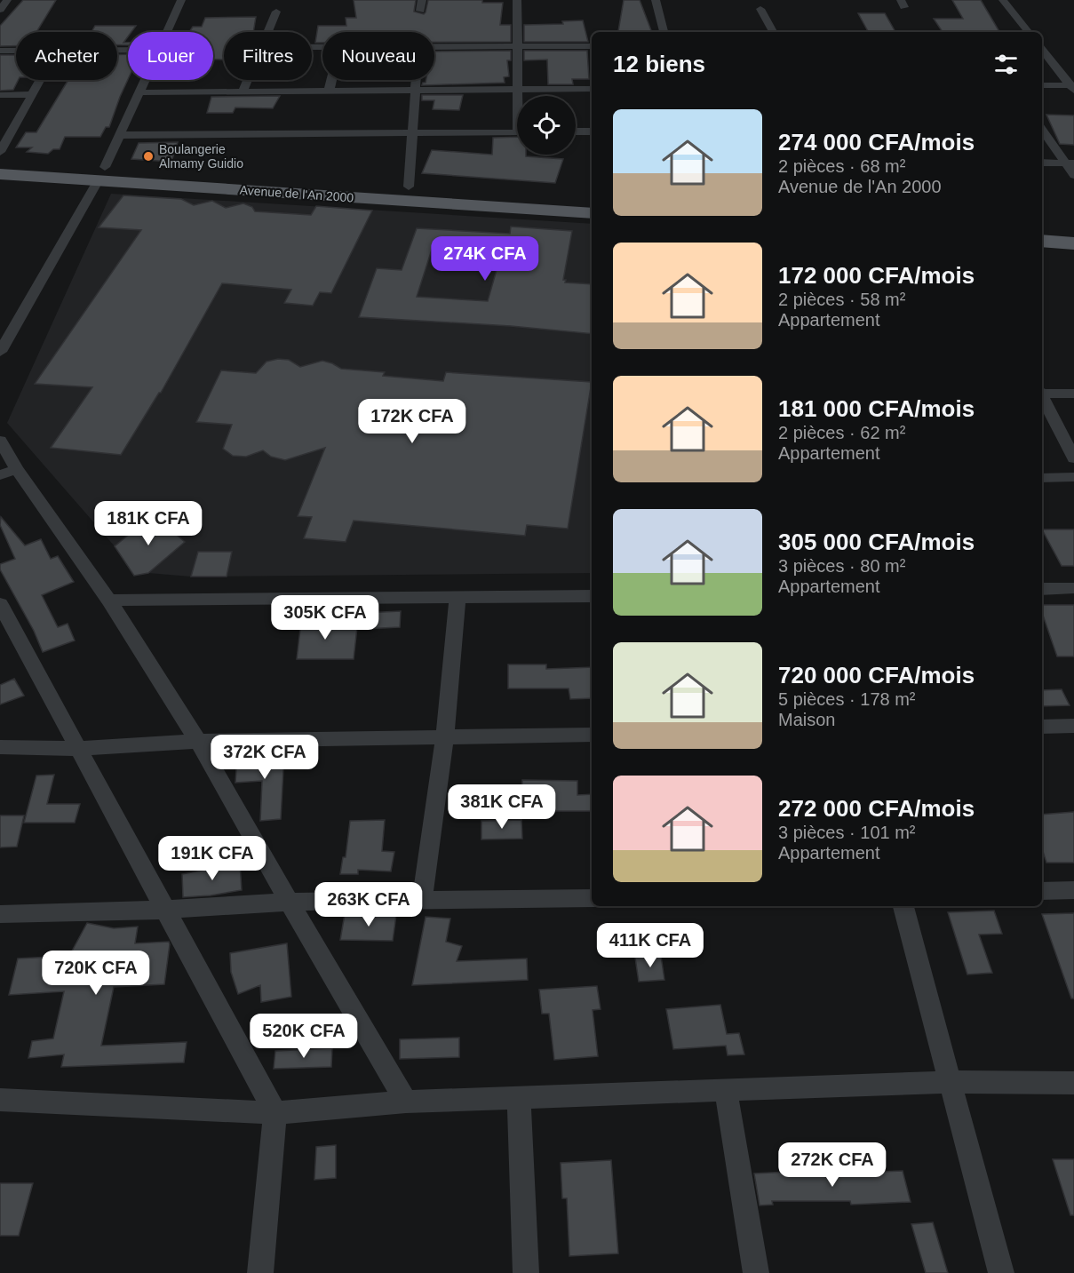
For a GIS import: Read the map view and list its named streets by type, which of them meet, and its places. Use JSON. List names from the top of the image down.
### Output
{
  "streets": {
    "main road": ["Avenue de l'An 2000"]
  },
  "places": ["Boulangerie Almamy Guidio"],
  "page": {
    "chip": [
      "Acheter",
      "Louer",
      "Filtres",
      "Nouveau"
    ],
    "heading": "12 biens",
    "list": [
      {
        "name": "274 000 CFA/mois",
        "note": "2 pièces · 68 m² · Avenue de l'An 2000"
      },
      {
        "name": "172 000 CFA/mois",
        "note": "2 pièces · 58 m² · Appartement"
      },
      {
        "name": "181 000 CFA/mois",
        "note": "2 pièces · 62 m² · Appartement"
      },
      {
        "name": "305 000 CFA/mois",
        "note": "3 pièces · 80 m² · Appartement"
      },
      {
        "name": "720 000 CFA/mois",
        "note": "5 pièces · 178 m² · Maison"
      },
      {
        "name": "272 000 CFA/mois",
        "note": "3 pièces · 101 m² · Appartement"
      }
    ],
    "price": [
      "274K CFA",
      "172K CFA",
      "181K CFA",
      "305K CFA",
      "372K CFA",
      "381K CFA",
      "191K CFA",
      "263K CFA",
      "411K CFA",
      "720K CFA",
      "520K CFA",
      "272K CFA"
    ]
  }
}
